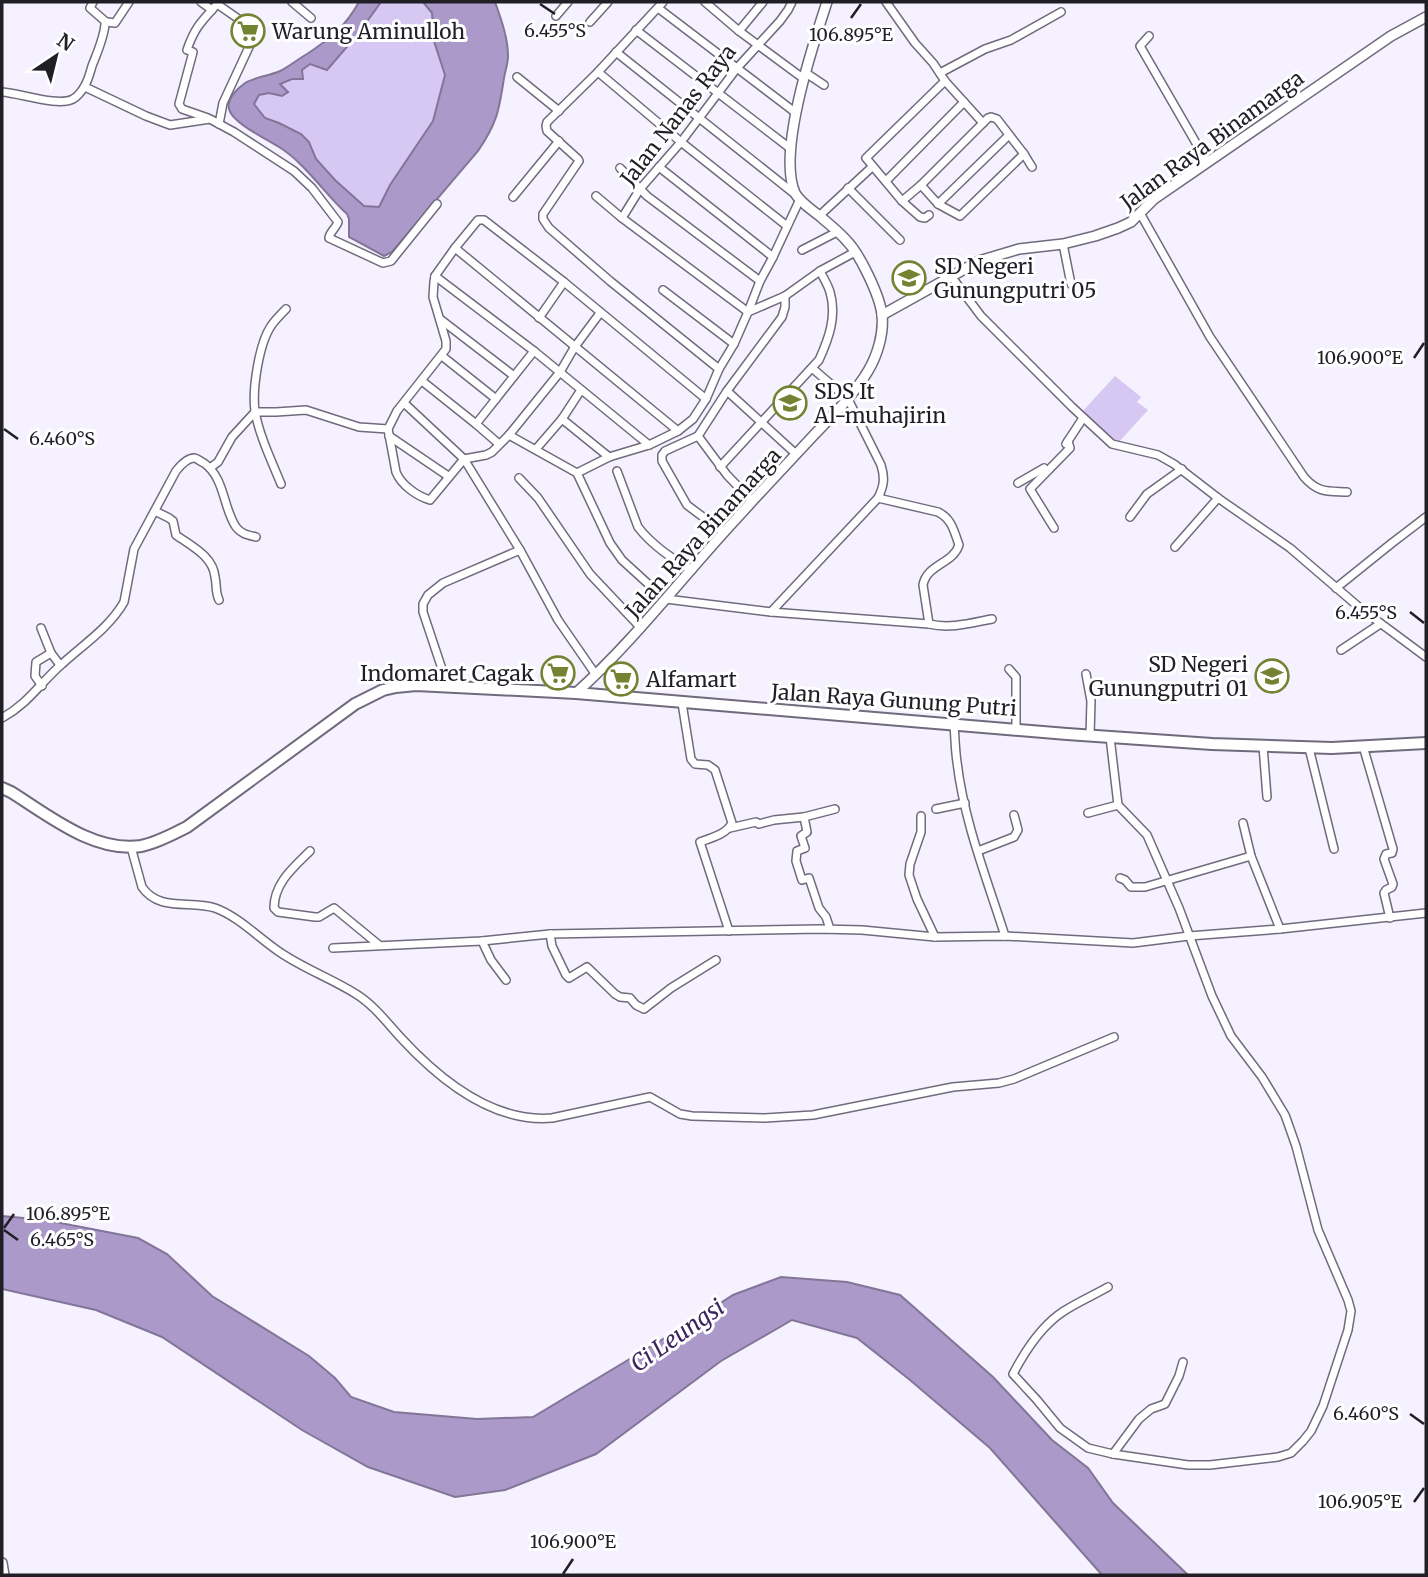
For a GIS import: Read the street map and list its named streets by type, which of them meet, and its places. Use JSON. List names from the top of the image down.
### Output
{
  "streets": {
    "main road": ["Jalan Raya Gunung Putri"],
    "street": ["Jalan Nanas Raya", "Jalan Raya Binamarga"]
  },
  "crossings": [
    ["Jalan Raya Binamarga", "Jalan Raya Gunung Putri"]
  ],
  "water": ["Ci Leungsi"],
  "places": {
    "supermarket": ["Warung Aminulloh", "Indomaret Cagak", "Alfamart"],
    "school or university": ["SD Negeri Gunungputri 05", "SDS It Al-muhajirin", "SD Negeri Gunungputri 01"]
  },
  "north": "top right",
  "coordinates": [
    "6.455°S",
    "106.895°E",
    "106.900°E",
    "6.460°S",
    "6.465°S",
    "106.905°E"
  ]
}
